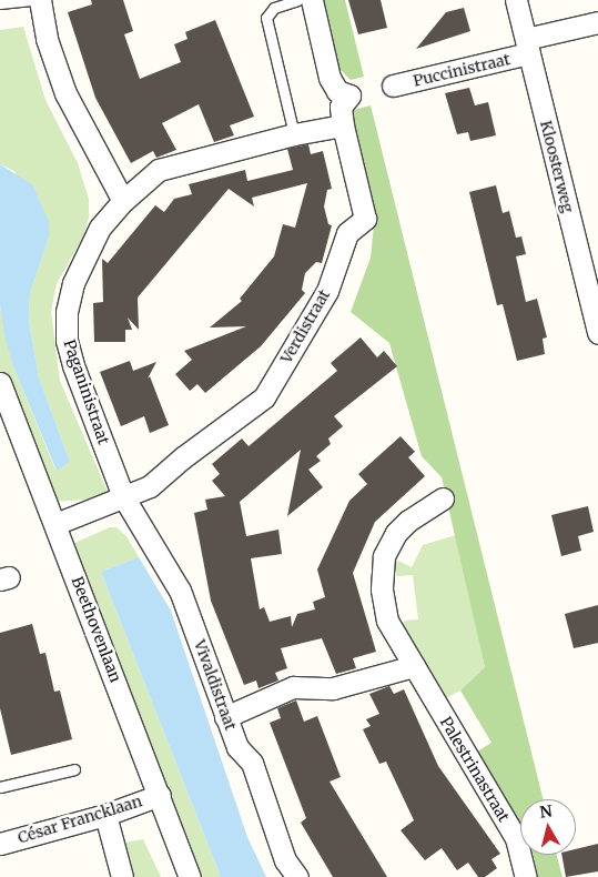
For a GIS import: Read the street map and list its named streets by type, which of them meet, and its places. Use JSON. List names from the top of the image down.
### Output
{
  "streets": {
    "street": [
      "Puccinistraat",
      "Kloosterweg",
      "Verdistraat",
      "Paganinistraat",
      "Beethovenlaan",
      "Vivaldistraat",
      "Palestrinastraat",
      "César Francklaan"
    ]
  },
  "crossings": [
    ["Puccinistraat", "Kloosterweg"],
    ["Verdistraat", "Paganinistraat"],
    ["Verdistraat", "Beethovenlaan"],
    ["Verdistraat", "Vivaldistraat"],
    ["Paganinistraat", "Vivaldistraat"],
    ["Beethovenlaan", "César Francklaan"]
  ],
  "north": "top"
}
